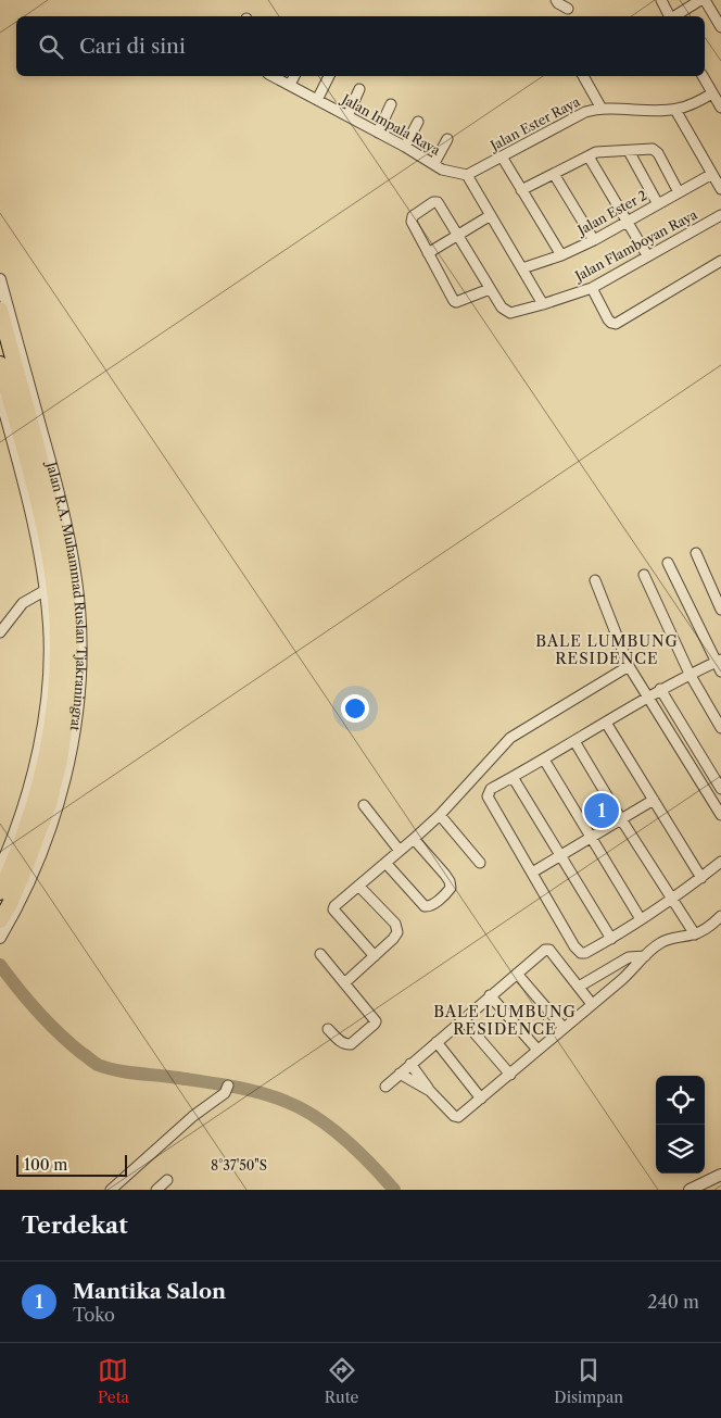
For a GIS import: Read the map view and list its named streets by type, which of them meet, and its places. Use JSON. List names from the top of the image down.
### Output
{
  "streets": {
    "highway": ["Jalan R.A. Muhammad Ruslan Tjakraningrat"],
    "street": [
      "Jalan Ester Raya",
      "Jalan Impala Raya",
      "Jalan Ester 2",
      "Jalan Flamboyan Raya"
    ]
  },
  "crossings": [
    ["Jalan Ester Raya", "Jalan Impala Raya"]
  ],
  "districts": ["BALE LUMBUNG RESIDENCE", "BALE LUMBUNG RESIDENCE"],
  "scale_bar": "100 m",
  "page": {
    "search": "Cari di sini",
    "pins": "1",
    "scale": "100 m",
    "heading": "Terdekat",
    "list": [
      {
        "mark": "1",
        "name": "Mantika Salon",
        "note": "Toko",
        "value": "240 m"
      }
    ],
    "nav": ["Peta", "Rute", "Disimpan"]
  },
  "coordinates": ["8°37'50\"S"]
}
